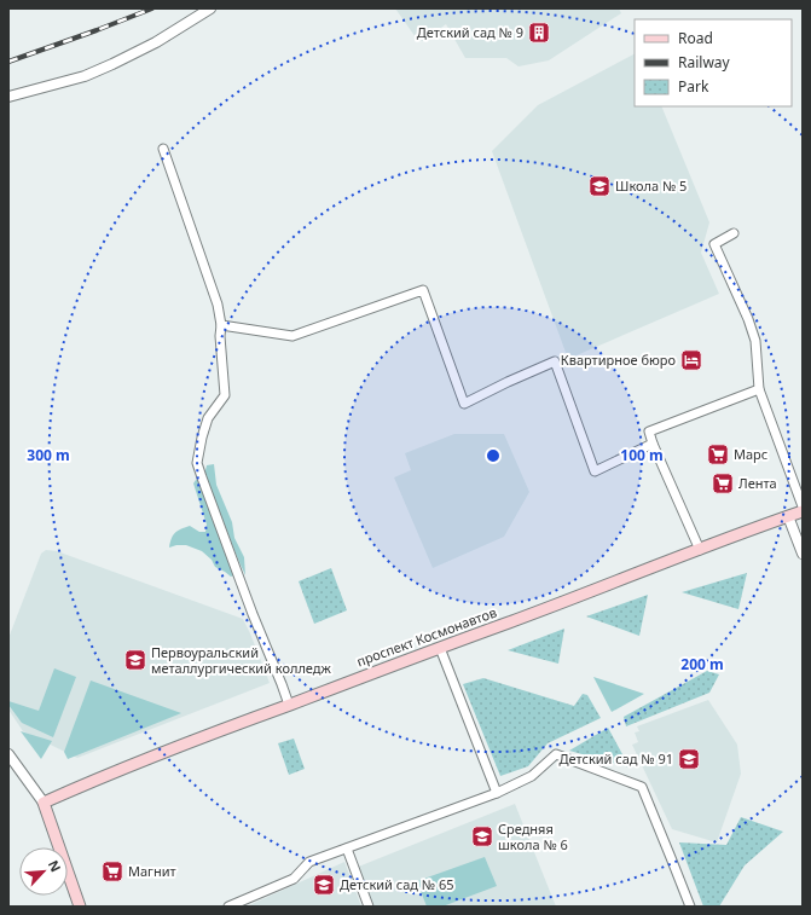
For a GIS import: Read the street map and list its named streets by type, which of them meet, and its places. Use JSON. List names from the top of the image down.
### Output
{
  "streets": {
    "main road": ["проспект Космонавтов"]
  },
  "places": {
    "building": ["Детский сад № 9"],
    "school or university": [
      "Школа № 5",
      "Первоуральский металлургический колледж",
      "Детский сад № 91",
      "Средняя школа № 6",
      "Детский сад № 65"
    ],
    "hotel": ["Квартирное бюро"],
    "supermarket": ["Марс", "Лента", "Магнит"]
  },
  "legend": ["Road", "Railway", "Park"],
  "north": "top right",
  "rings": ["100 m", "300 m", "200 m"]
}
